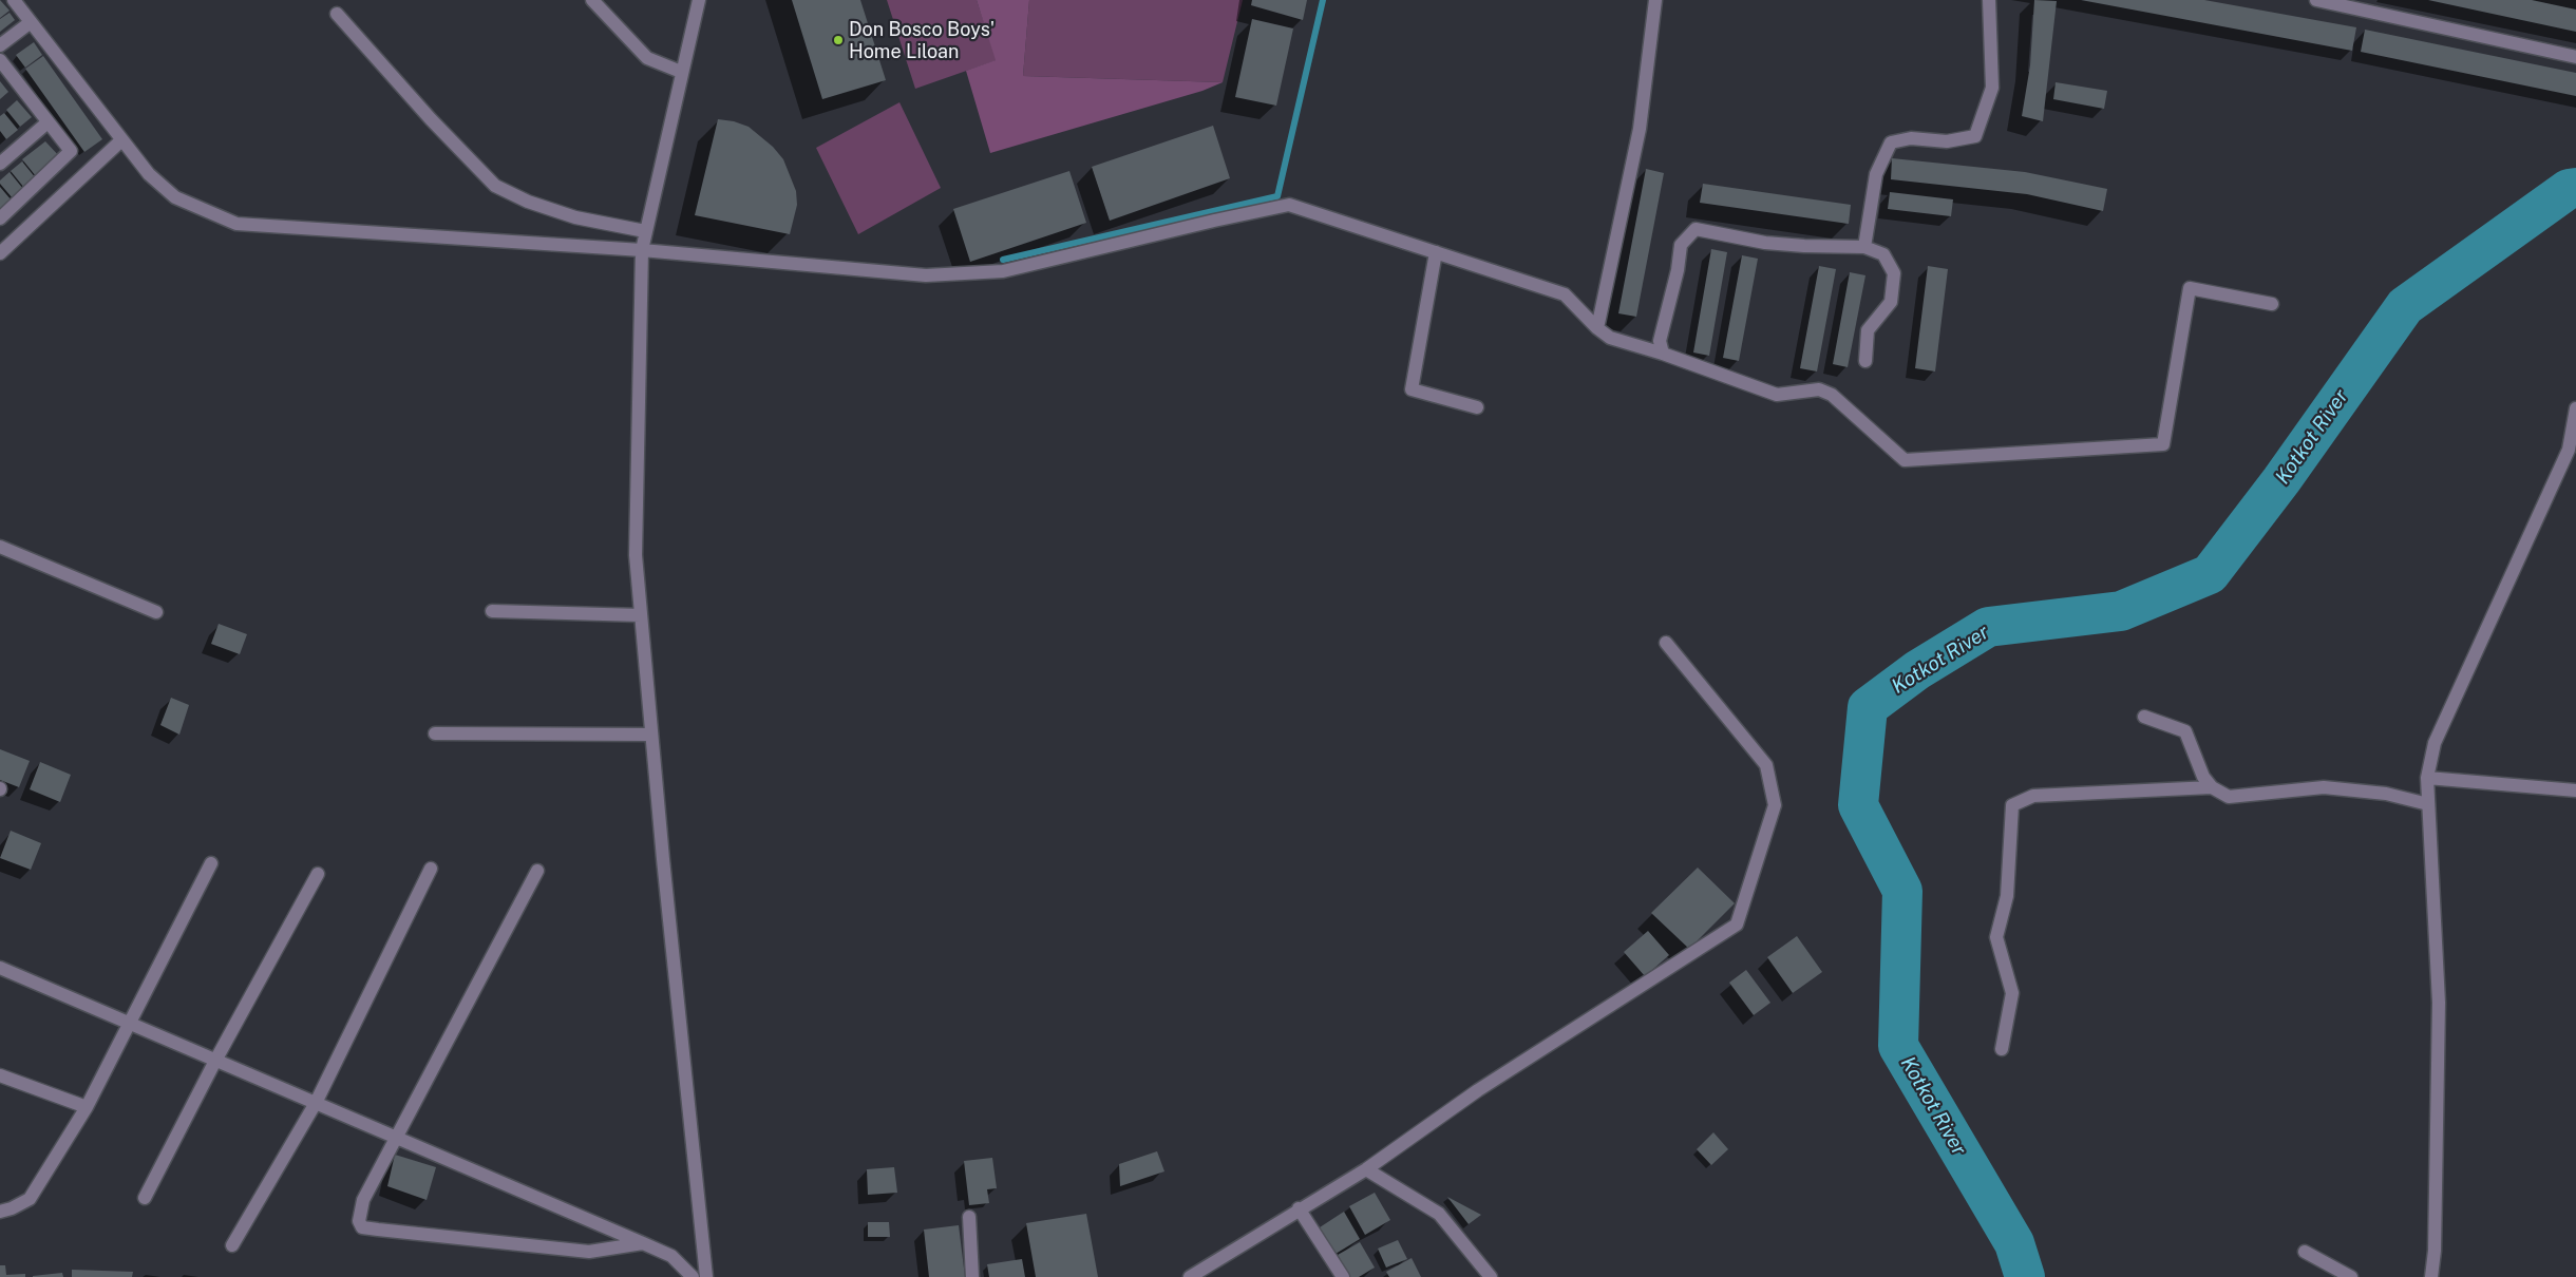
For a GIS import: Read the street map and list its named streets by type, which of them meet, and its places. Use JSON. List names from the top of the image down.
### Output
{
  "water": ["Kotkot River"],
  "places": ["Don Bosco Boys' Home Liloan"]
}
